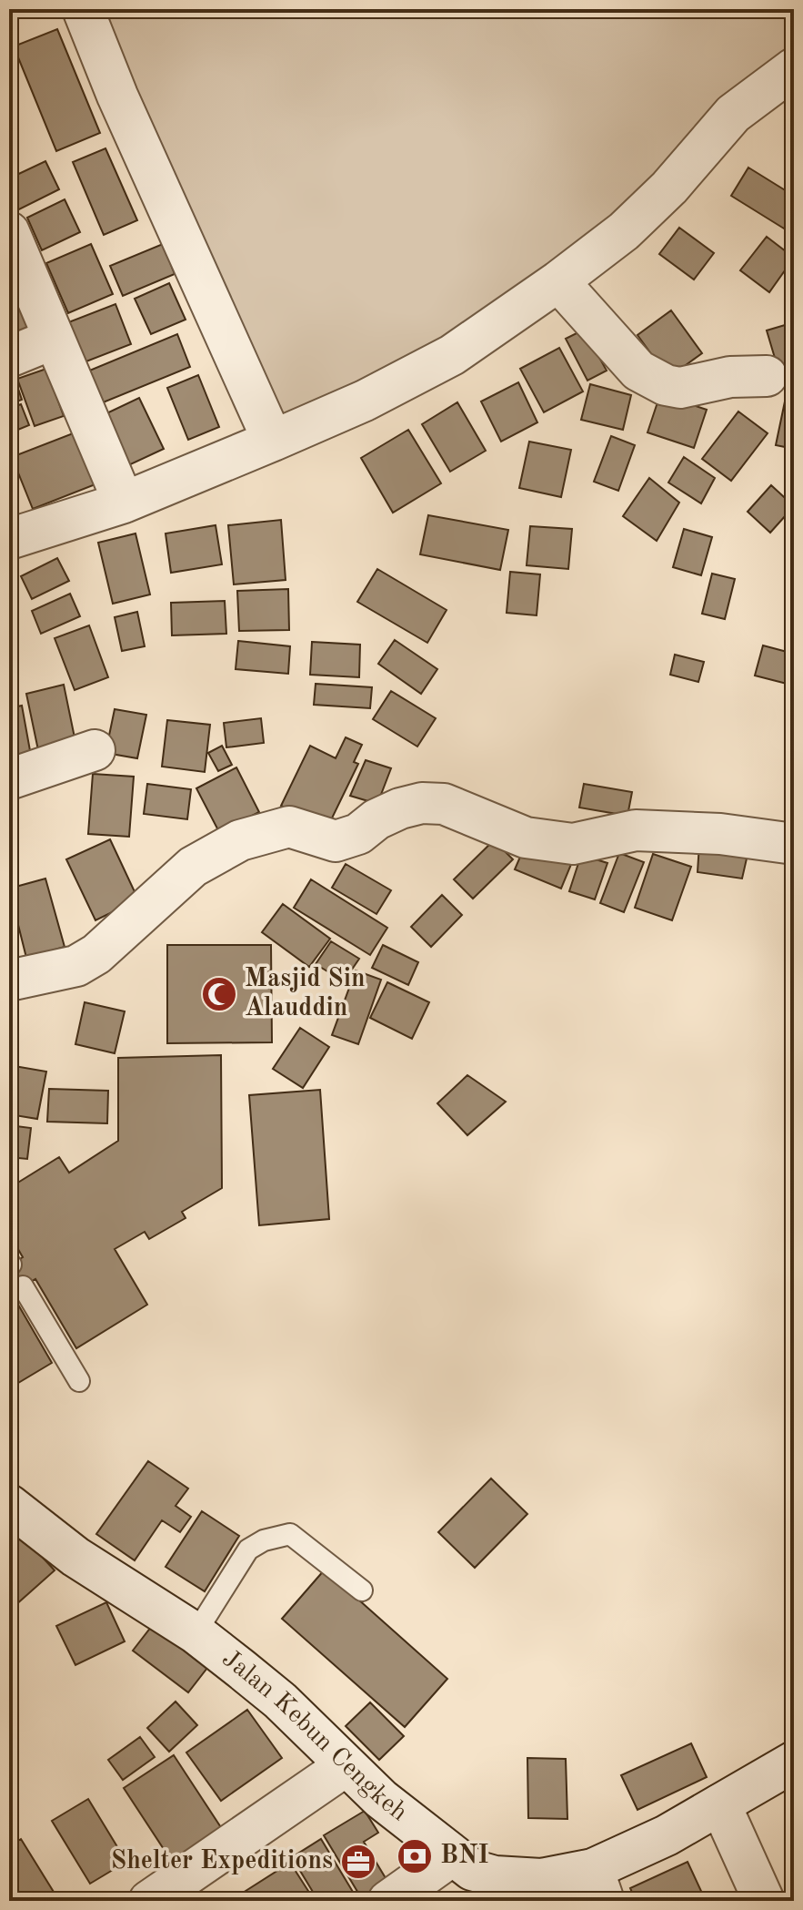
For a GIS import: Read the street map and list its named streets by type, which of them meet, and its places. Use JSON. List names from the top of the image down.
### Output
{
  "streets": {
    "street": ["Jalan Kebun Cengkeh"]
  },
  "places": {
    "mosque": ["Masjid Sin Alauddin"],
    "bank": ["BNI"],
    "office": ["Shelter Expeditions"]
  }
}
